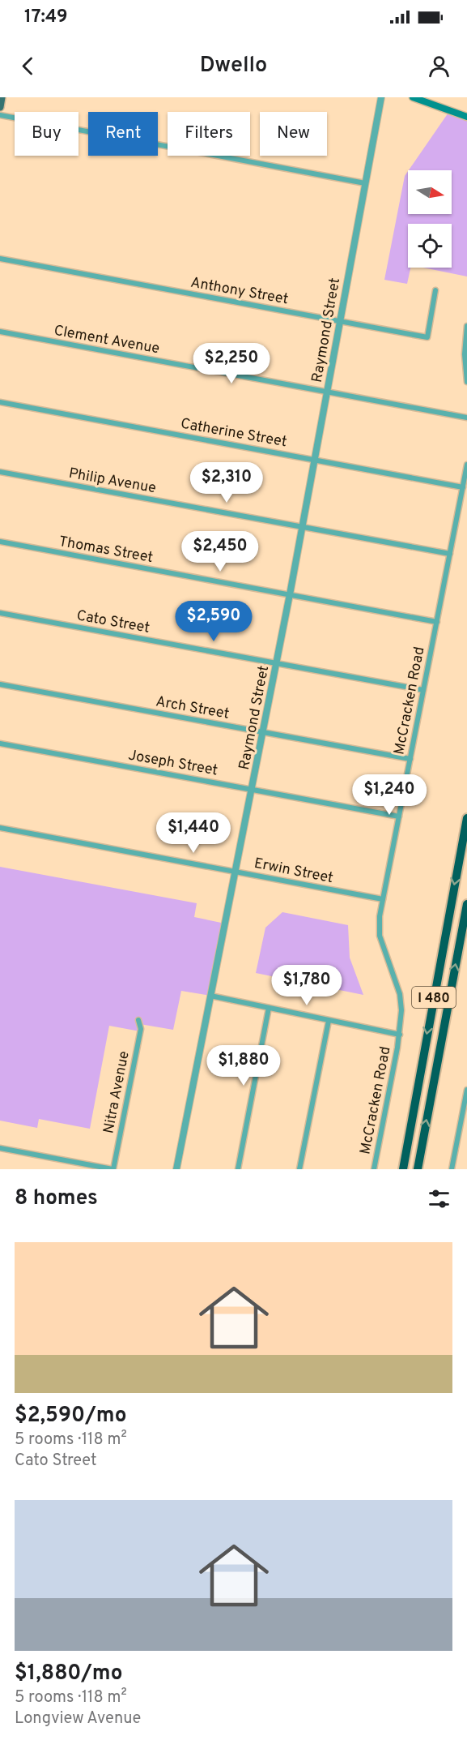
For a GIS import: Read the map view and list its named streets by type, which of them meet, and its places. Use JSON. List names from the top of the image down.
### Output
{
  "streets": {
    "highway": ["I 480"],
    "street": [
      "Anthony Street",
      "Raymond Street",
      "Clement Avenue",
      "Catherine Street",
      "Philip Avenue",
      "Thomas Street",
      "Cato Street",
      "McCracken Road",
      "Arch Street",
      "Joseph Street",
      "Erwin Street",
      "Nitra Avenue"
    ]
  },
  "crossings": [
    ["Anthony Street", "Raymond Street"],
    ["Raymond Street", "Clement Avenue"],
    ["Raymond Street", "Catherine Street"],
    ["Raymond Street", "Philip Avenue"],
    ["Raymond Street", "Thomas Street"],
    ["Raymond Street", "Cato Street"],
    ["Raymond Street", "Arch Street"],
    ["Raymond Street", "Joseph Street"],
    ["Raymond Street", "Erwin Street"],
    ["Catherine Street", "McCracken Road"],
    ["Philip Avenue", "McCracken Road"],
    ["Thomas Street", "McCracken Road"],
    ["Cato Street", "McCracken Road"],
    ["McCracken Road", "Arch Street"],
    ["McCracken Road", "Joseph Street"],
    ["McCracken Road", "Erwin Street"]
  ],
  "north": "right",
  "page": {
    "status": "17:49",
    "header": "Dwello",
    "chip": [
      "Buy",
      "Rent",
      "Filters",
      "New"
    ],
    "price": [
      "$2,250",
      "$2,310",
      "$2,450",
      "$2,590",
      "$1,240",
      "$1,440",
      "$1,780",
      "$1,880"
    ],
    "heading": "8 homes",
    "list": [
      {
        "name": "$2,590/mo",
        "note": "5 rooms · 118 m² · Cato Street"
      },
      {
        "name": "$1,880/mo",
        "note": "5 rooms · 118 m² · Longview Avenue"
      }
    ]
  }
}
